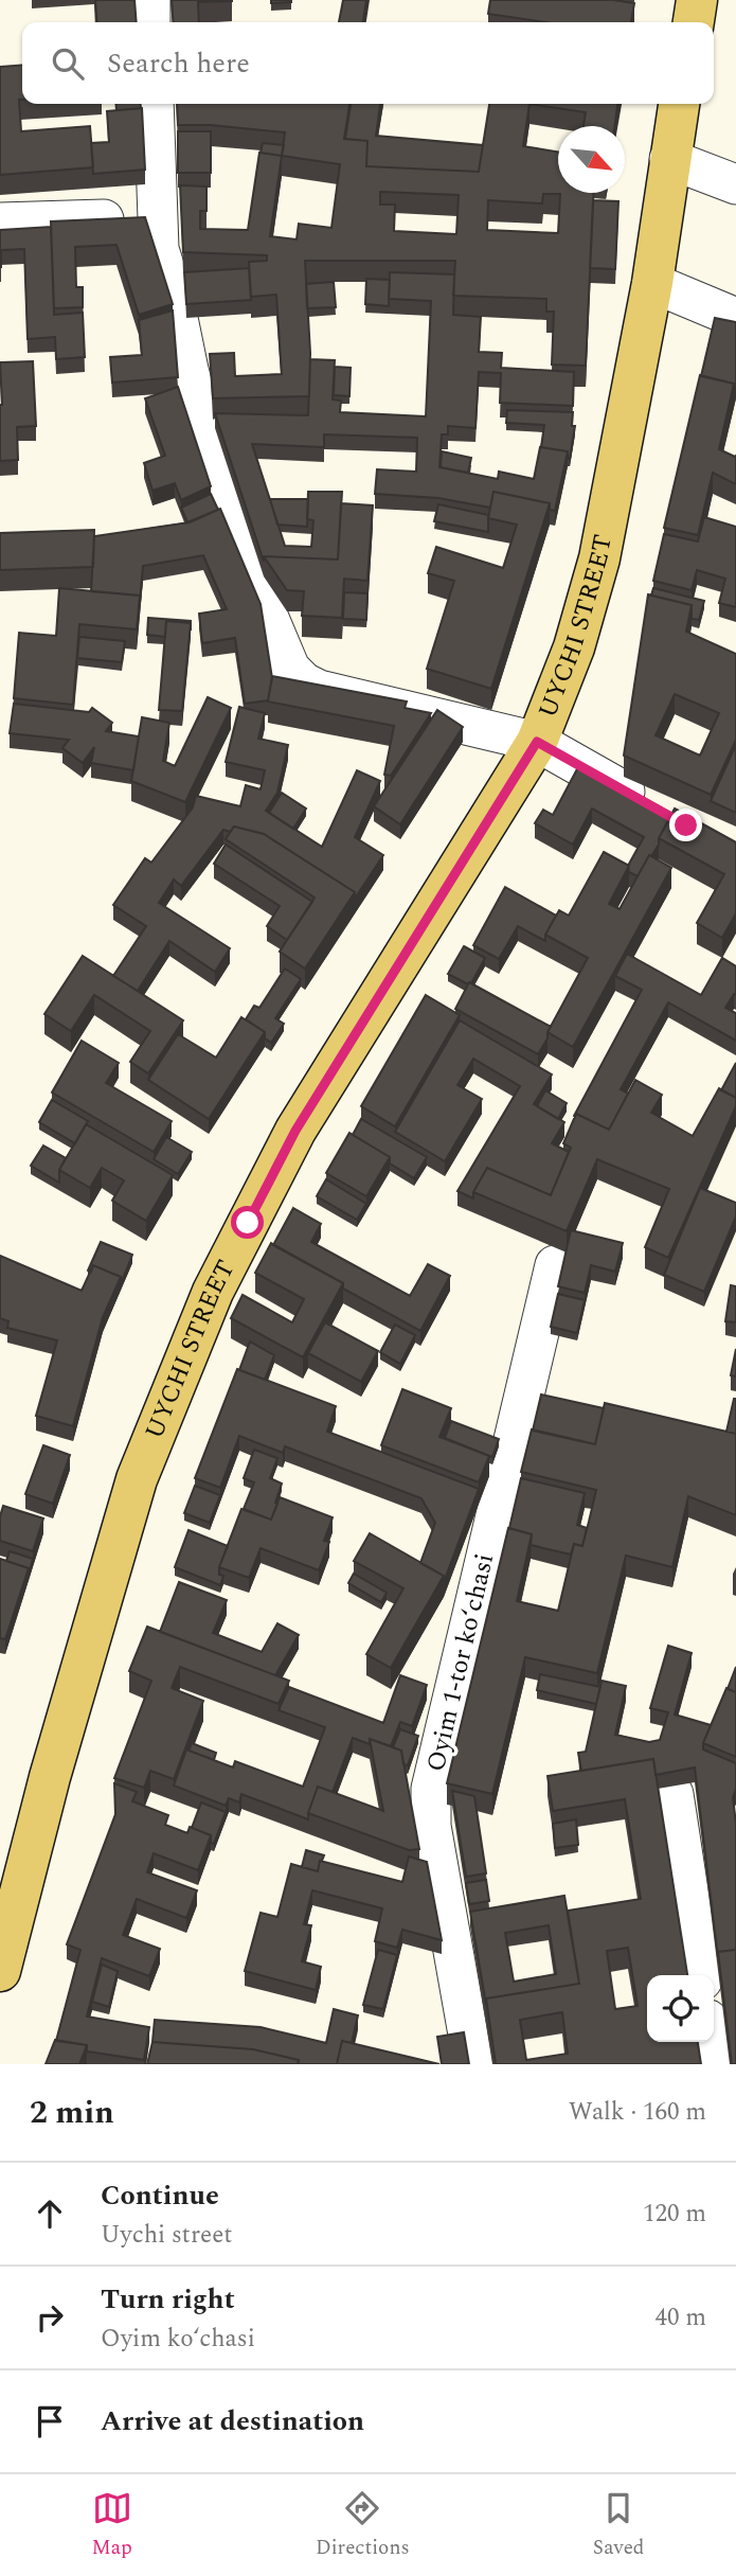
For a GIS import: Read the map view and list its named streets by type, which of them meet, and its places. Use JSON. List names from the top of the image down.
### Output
{
  "streets": {
    "main road": ["UYCHI STREET"],
    "street": ["Oyim 1-tor koʻchasi"]
  },
  "north": "bottom right",
  "page": {
    "search": "Search here",
    "heading": ["2 min", "Walk · 160 m"],
    "list": [
      ["Continue", "Uychi street", "120 m"],
      ["Turn right", "Oyim koʻchasi", "40 m"],
      "Arrive at destination"
    ],
    "nav": ["Map", "Directions", "Saved"]
  }
}
